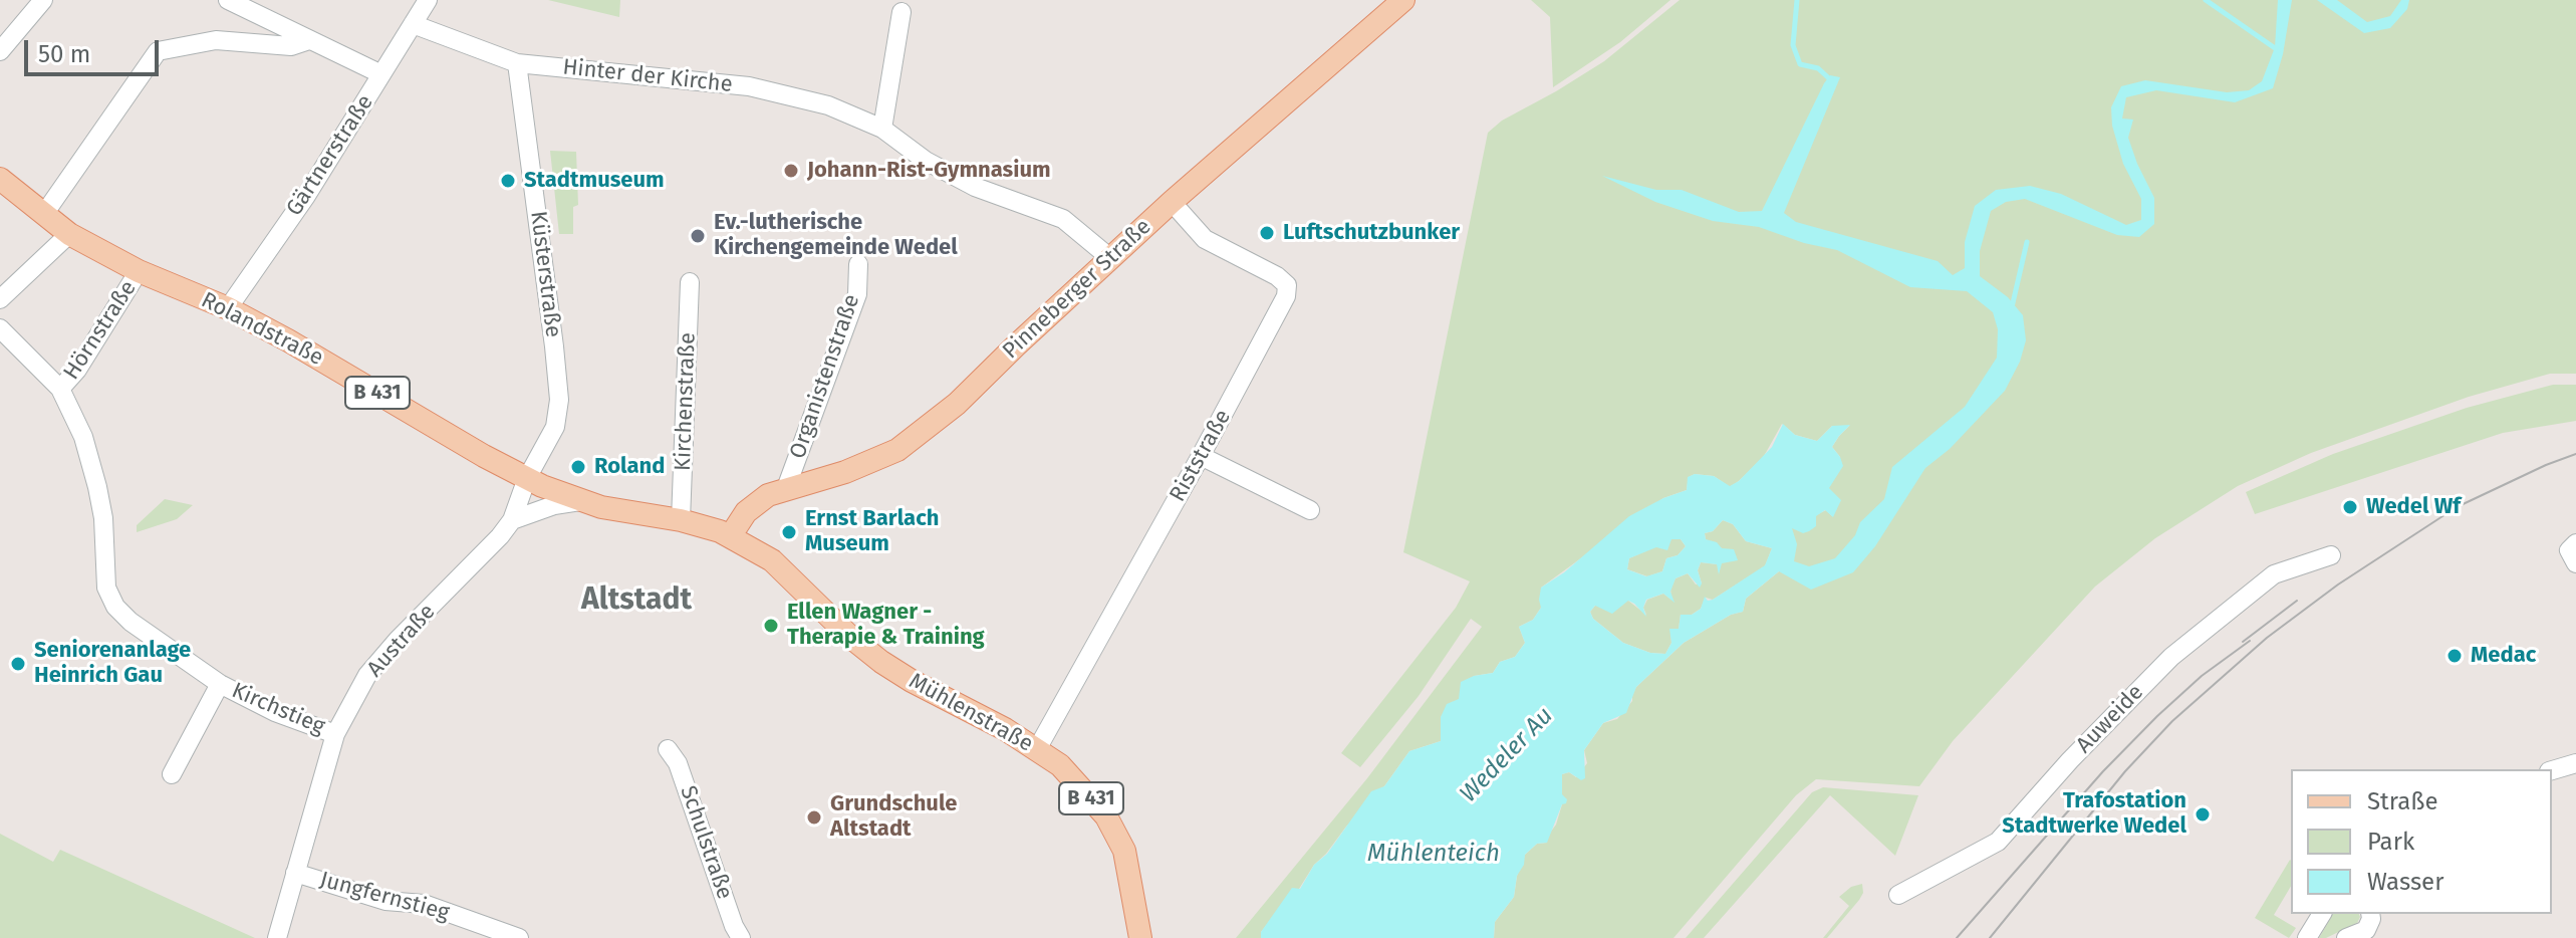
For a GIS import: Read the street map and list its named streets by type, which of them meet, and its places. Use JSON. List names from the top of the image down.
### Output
{
  "streets": {
    "main road": [
      "Pinneberger Straße",
      "Rolandstraße",
      "B 431",
      "Mühlenstraße"
    ],
    "street": [
      "Hinter der Kirche",
      "Gärtnerstraße",
      "Küsterstraße",
      "Hörnstraße",
      "Organistenstraße",
      "Kirchenstraße",
      "Riststraße",
      "Austraße",
      "Kirchstieg",
      "Auweide",
      "Schulstraße",
      "Jungfernstieg"
    ]
  },
  "crossings": [
    ["Hinter der Kirche", "Gärtnerstraße"],
    ["Hinter der Kirche", "Küsterstraße"],
    ["Hinter der Kirche", "Pinneberger Straße"],
    ["Gärtnerstraße", "Rolandstraße"],
    ["Küsterstraße", "Rolandstraße"],
    ["Küsterstraße", "B 431"],
    ["Küsterstraße", "Austraße"],
    ["Pinneberger Straße", "Organistenstraße"],
    ["Pinneberger Straße", "B 431"],
    ["Pinneberger Straße", "Riststraße"],
    ["Pinneberger Straße", "Mühlenstraße"],
    ["Rolandstraße", "Hörnstraße"],
    ["Rolandstraße", "B 431"],
    ["Rolandstraße", "Austraße"],
    ["Hörnstraße", "Kirchstieg"],
    ["B 431", "Kirchenstraße"],
    ["B 431", "Austraße"],
    ["B 431", "Mühlenstraße"],
    ["Riststraße", "Mühlenstraße"],
    ["Austraße", "Kirchstieg"],
    ["Austraße", "Jungfernstieg"]
  ],
  "districts": ["Altstadt"],
  "water": ["Wedeler Au", "Mühlenteich"],
  "places": [
    "Johann-Rist-Gymnasium",
    "Stadtmuseum",
    "Luftschutzbunker",
    "Ev.-lutherische Kirchengemeinde Wedel",
    "Roland",
    "Wedel Wf",
    "Ernst Barlach Museum",
    "Ellen Wagner - Therapie & Training",
    "Medac",
    "Seniorenanlage Heinrich Gau",
    "Trafostation Stadtwerke Wedel",
    "Grundschule Altstadt"
  ],
  "legend": ["Straße", "Park", "Wasser"],
  "scale_bar": "50 m"
}
